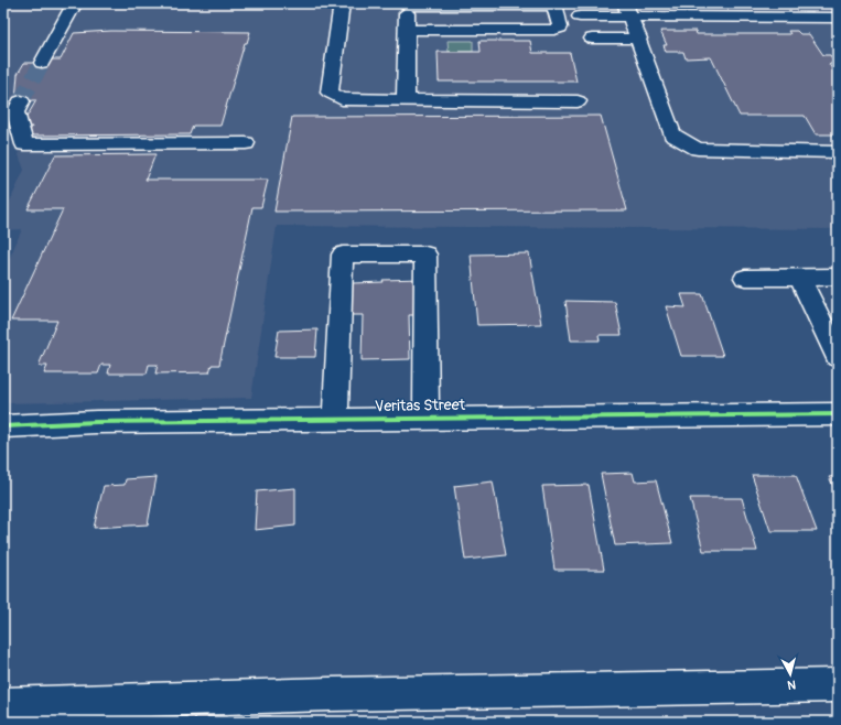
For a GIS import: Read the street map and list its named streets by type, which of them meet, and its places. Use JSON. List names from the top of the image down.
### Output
{
  "streets": {
    "street": ["Veritas Street"]
  },
  "north": "bottom"
}
